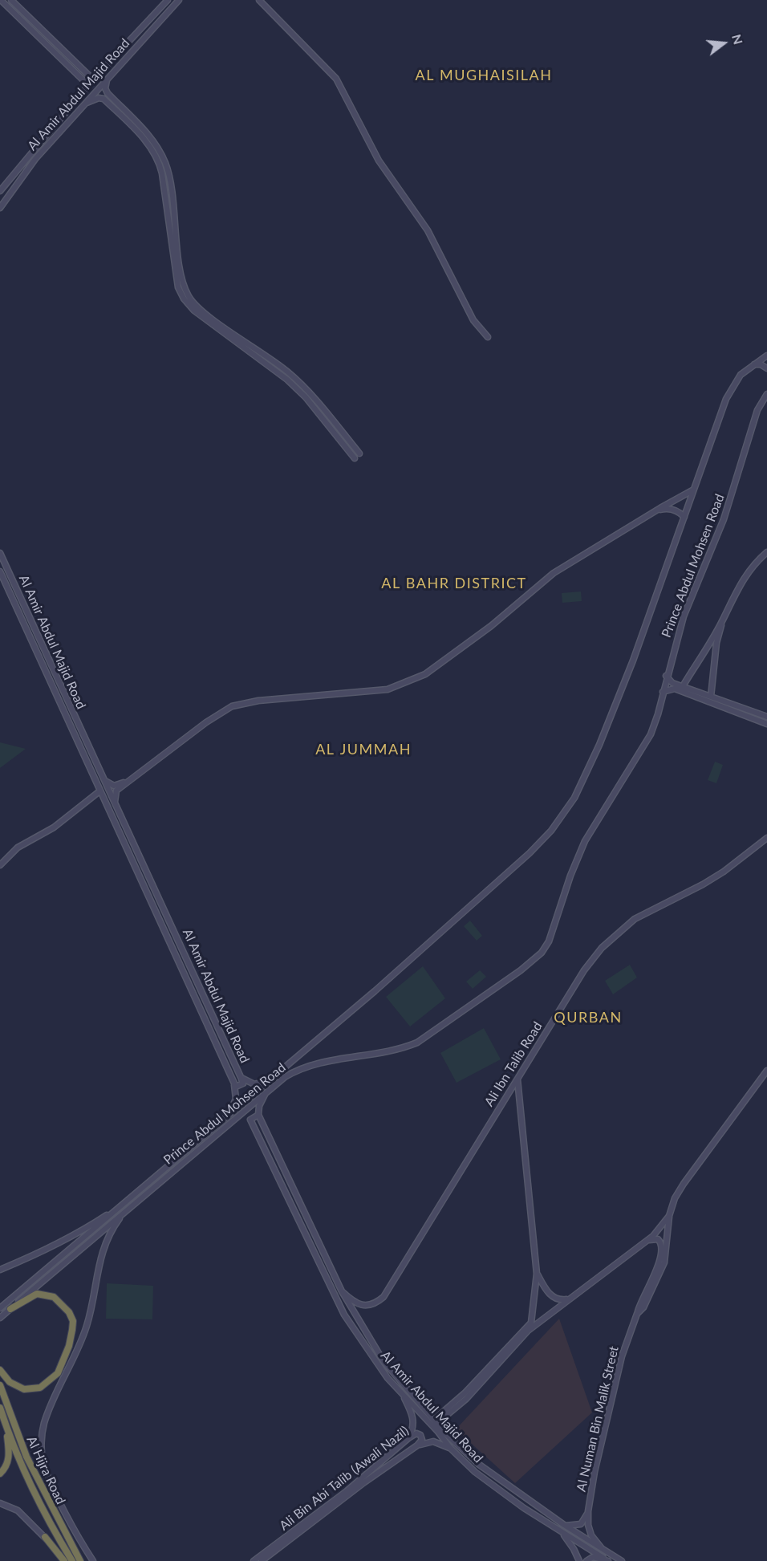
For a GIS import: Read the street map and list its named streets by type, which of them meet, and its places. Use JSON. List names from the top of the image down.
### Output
{
  "streets": {
    "highway": ["Al Hijra Road"],
    "main road": [
      "Al Amir Abdul Majid Road",
      "Prince Abdul Mohsen Road",
      "Ali Ibn Talib Road",
      "Al Numan Bin Malik Street",
      "Ali Bin Abi Talib (Awali Nazil)"
    ]
  },
  "crossings": [
    ["Al Amir Abdul Majid Road", "Ali Ibn Talib Road"],
    ["Al Amir Abdul Majid Road", "Al Numan Bin Malik Street"]
  ],
  "districts": [
    "AL MUGHAISILAH",
    "AL BAHR DISTRICT",
    "AL JUMMAH",
    "QURBAN"
  ],
  "north": "right"
}
